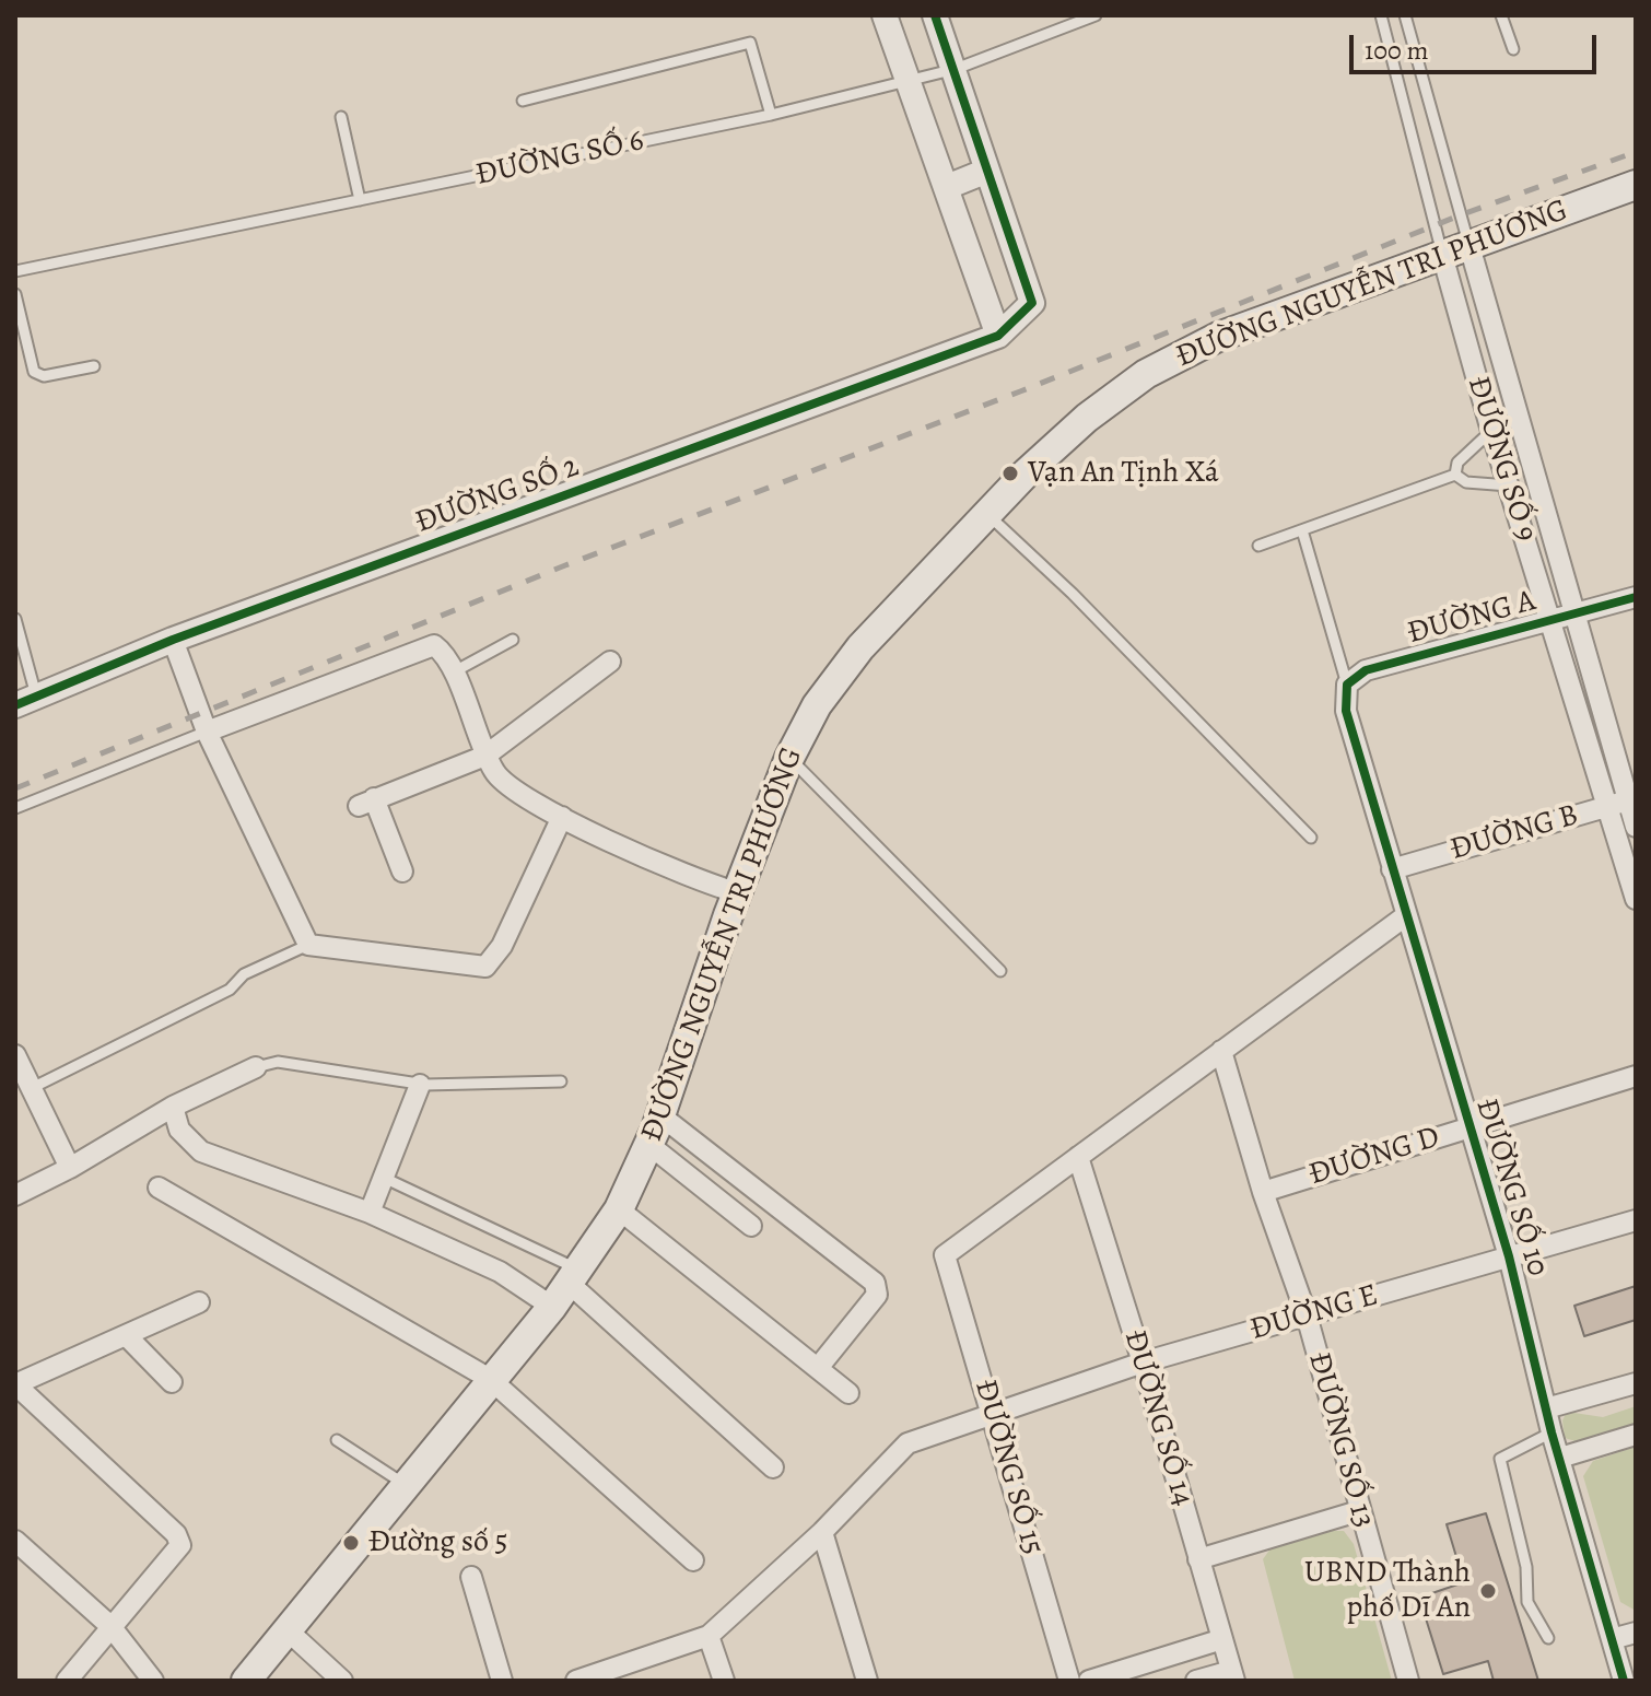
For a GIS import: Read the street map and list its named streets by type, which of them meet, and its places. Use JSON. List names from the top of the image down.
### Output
{
  "streets": {
    "main road": ["ĐƯỜNG NGUYỄN TRI PHƯƠNG"],
    "street": [
      "ĐƯỜNG SỐ 9",
      "ĐƯỜNG SỐ 2",
      "ĐƯỜNG A",
      "ĐƯỜNG B",
      "ĐƯỜNG D",
      "ĐƯỜNG SỐ 10",
      "ĐƯỜNG E",
      "ĐƯỜNG SỐ 14",
      "ĐƯỜNG SỐ 13",
      "ĐƯỜNG SỐ 15"
    ],
    "lane": ["ĐƯỜNG SỐ 6"]
  },
  "crossings": [
    ["ĐƯỜNG NGUYỄN TRI PHƯƠNG", "ĐƯỜNG SỐ 9"],
    ["ĐƯỜNG SỐ 9", "ĐƯỜNG A"],
    ["ĐƯỜNG SỐ 9", "ĐƯỜNG B"],
    ["ĐƯỜNG A", "ĐƯỜNG SỐ 10"],
    ["ĐƯỜNG B", "ĐƯỜNG SỐ 10"],
    ["ĐƯỜNG D", "ĐƯỜNG SỐ 10"],
    ["ĐƯỜNG D", "ĐƯỜNG SỐ 13"],
    ["ĐƯỜNG SỐ 10", "ĐƯỜNG E"],
    ["ĐƯỜNG E", "ĐƯỜNG SỐ 14"],
    ["ĐƯỜNG E", "ĐƯỜNG SỐ 13"],
    ["ĐƯỜNG E", "ĐƯỜNG SỐ 15"],
    ["ĐƯỜNG SỐ 14", "ĐƯỜNG SỐ 15"]
  ],
  "places": ["Vạn An Tịnh Xá", "Đường số 5", "UBND Thành phố Dĩ An"],
  "scale_bar": "100 m"
}
